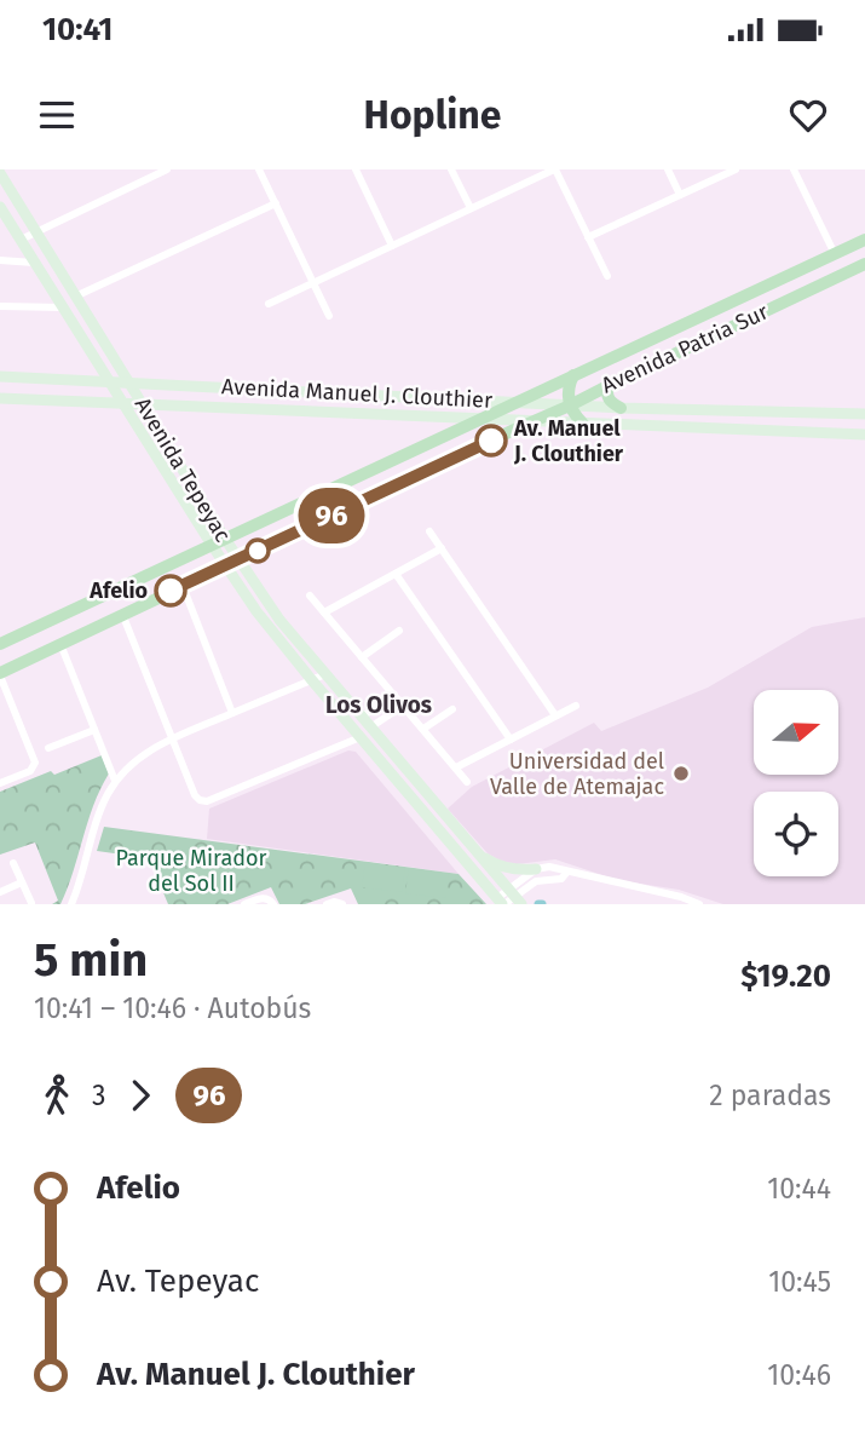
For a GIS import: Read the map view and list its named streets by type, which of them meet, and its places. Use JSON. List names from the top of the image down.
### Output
{
  "streets": {
    "main road": ["Avenida Patria Sur"],
    "street": ["Avenida Manuel J. Clouthier", "Avenida Tepeyac"]
  },
  "crossings": [
    ["Avenida Patria Sur", "Avenida Manuel J. Clouthier"],
    ["Avenida Patria Sur", "Avenida Tepeyac"],
    ["Avenida Manuel J. Clouthier", "Avenida Tepeyac"]
  ],
  "districts": ["Los Olivos"],
  "parks": ["Parque Mirador del Sol II"],
  "places": ["Av. Manuel J. Clouthier", "Afelio", "Universidad del Valle de Atemajac"],
  "lines": ["bus line 96"],
  "north": "right",
  "page": {
    "status": "10:41",
    "header": "Hopline",
    "on_map": "96",
    "heading": ["5 min", "10:41 – 10:46 · Autobús", "$19.20"],
    "legs": ["3", "96", "2 paradas"],
    "list": [
      {
        "name": "Afelio",
        "value": "10:44"
      },
      {
        "name": "Av. Tepeyac",
        "value": "10:45"
      },
      {
        "name": "Av. Manuel J. Clouthier",
        "value": "10:46"
      }
    ]
  }
}
